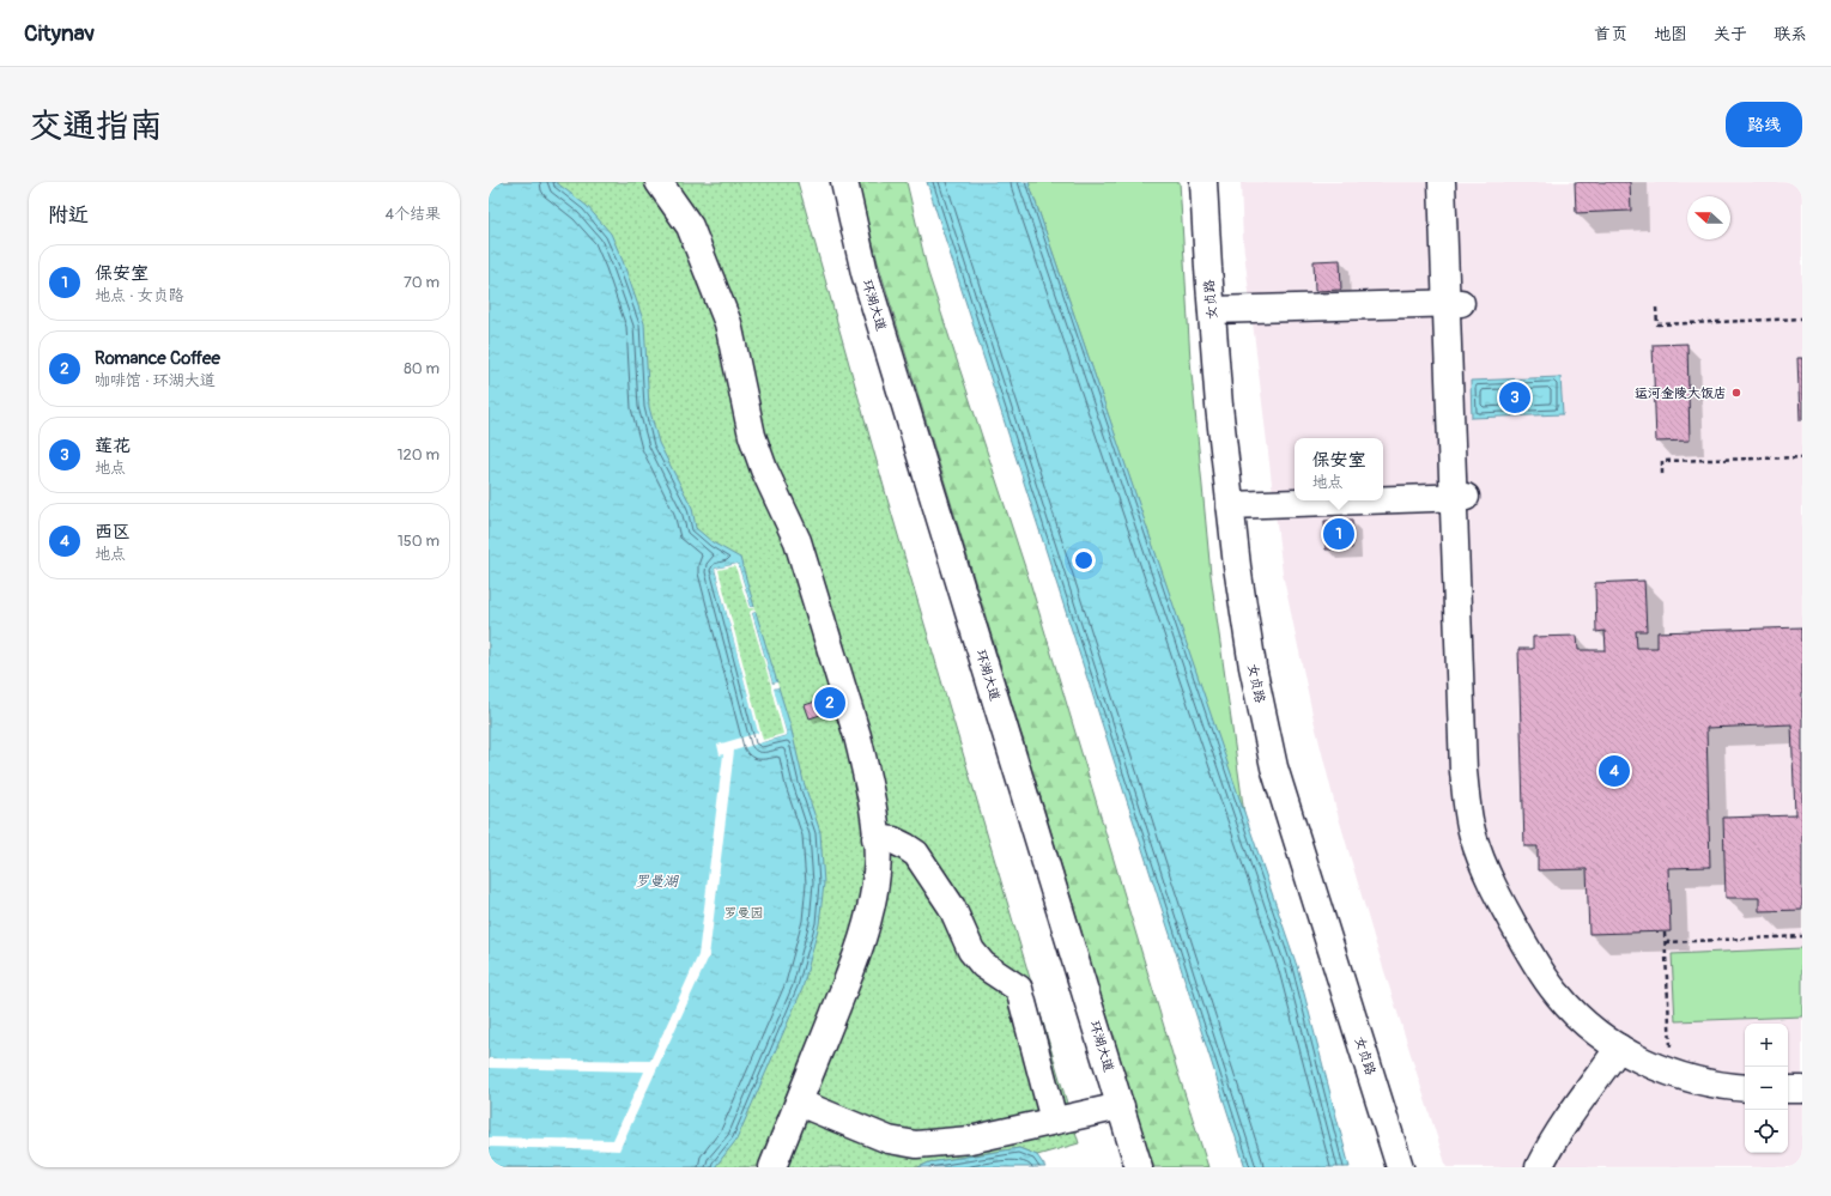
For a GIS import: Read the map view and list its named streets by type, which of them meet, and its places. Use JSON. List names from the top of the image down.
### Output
{
  "streets": {
    "main road": ["女贞路", "环湖大道"]
  },
  "water": ["罗曼湖"],
  "parks": ["罗曼园"],
  "places": ["运河金陵大饭店"],
  "north": "left",
  "page": {
    "header": "Citynav",
    "nav": [
      "首页",
      "地图",
      "关于",
      "联系"
    ],
    "title": "交通指南",
    "buttons": "路线",
    "heading": ["附近", "4个结果"],
    "list": [
      {
        "mark": "1",
        "name": "保安室",
        "note": "地点 · 女贞路",
        "value": "70 m"
      },
      {
        "mark": "2",
        "name": "Romance Coffee",
        "note": "咖啡馆 · 环湖大道",
        "value": "80 m"
      },
      {
        "mark": "3",
        "name": "莲花",
        "note": "地点",
        "value": "120 m"
      },
      {
        "mark": "4",
        "name": "西区",
        "note": "地点",
        "value": "150 m"
      }
    ],
    "pins": [
      "3",
      "1",
      "2",
      "4"
    ],
    "popup": ["保安室", "地点"],
    "map_buttons": ["+", "−"]
  }
}
